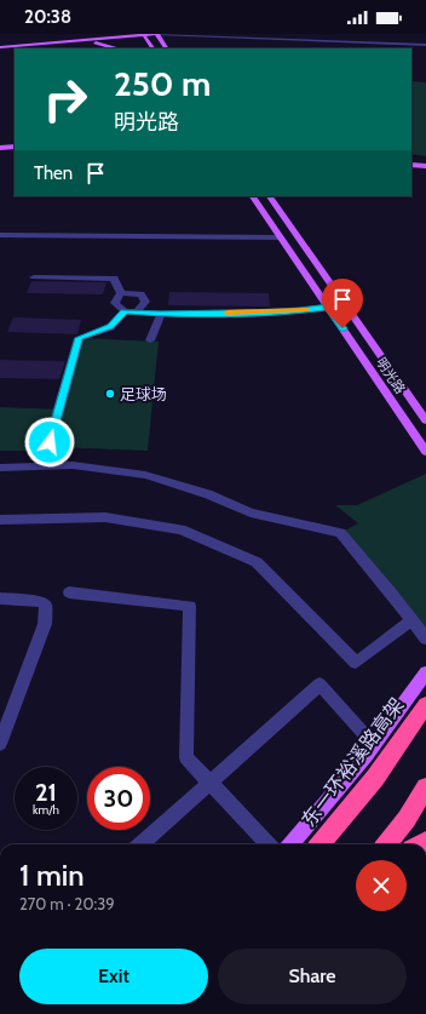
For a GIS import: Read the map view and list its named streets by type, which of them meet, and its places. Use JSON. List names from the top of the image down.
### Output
{
  "streets": {
    "highway": ["东一环裕溪路高架"],
    "main road": ["明光路"]
  },
  "places": ["足球场"],
  "page": {
    "status": "20:38",
    "turn": ["250 m", "明光路"],
    "then": "Then",
    "speed": "21 km/h",
    "limit": "30",
    "heading": ["1 min", "270 m · 20:39"],
    "buttons": ["Exit", "Share"]
  }
}
